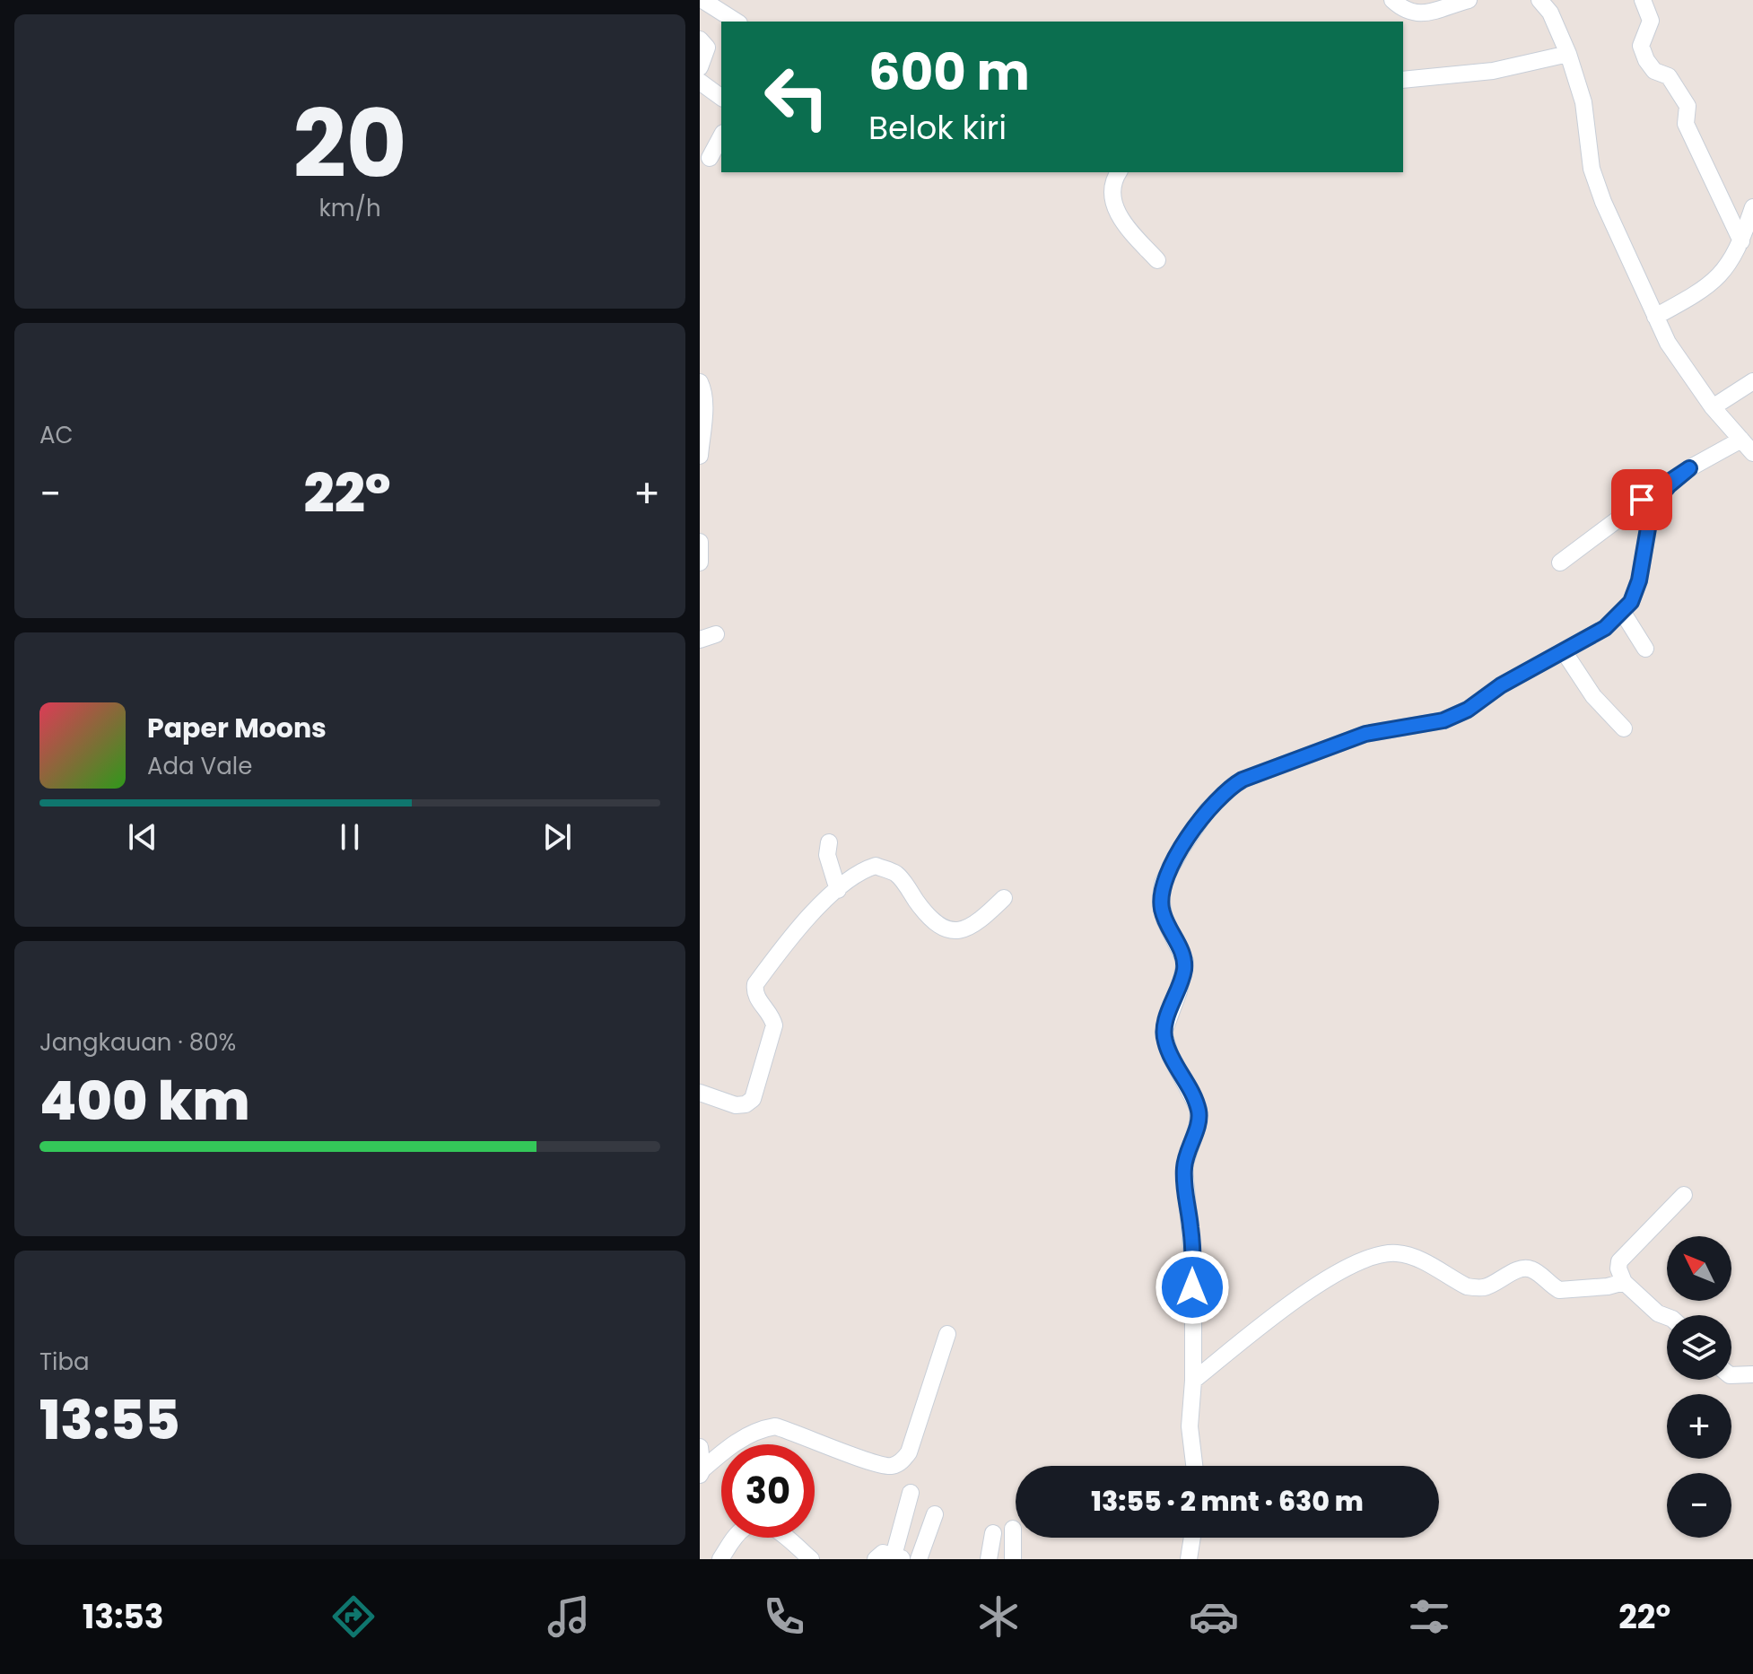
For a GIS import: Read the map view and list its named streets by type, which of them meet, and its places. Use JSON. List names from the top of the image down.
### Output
{
  "north": "top left",
  "page": {
    "tile": [
      ["20", "km/h"],
      "AC",
      ["Jangkauan · 80%", "400 km"],
      ["Tiba", "13:55"]
    ],
    "turn": ["600 m", "Belok kiri"],
    "heat": ["−", "22°", "+"],
    "song": ["Paper Moons", "Ada Vale"],
    "map_buttons": ["+", "−"],
    "limit": "30",
    "trip": "13:55 · 2 mnt · 630 m",
    "tabs": ["13:53", "22°"]
  }
}
